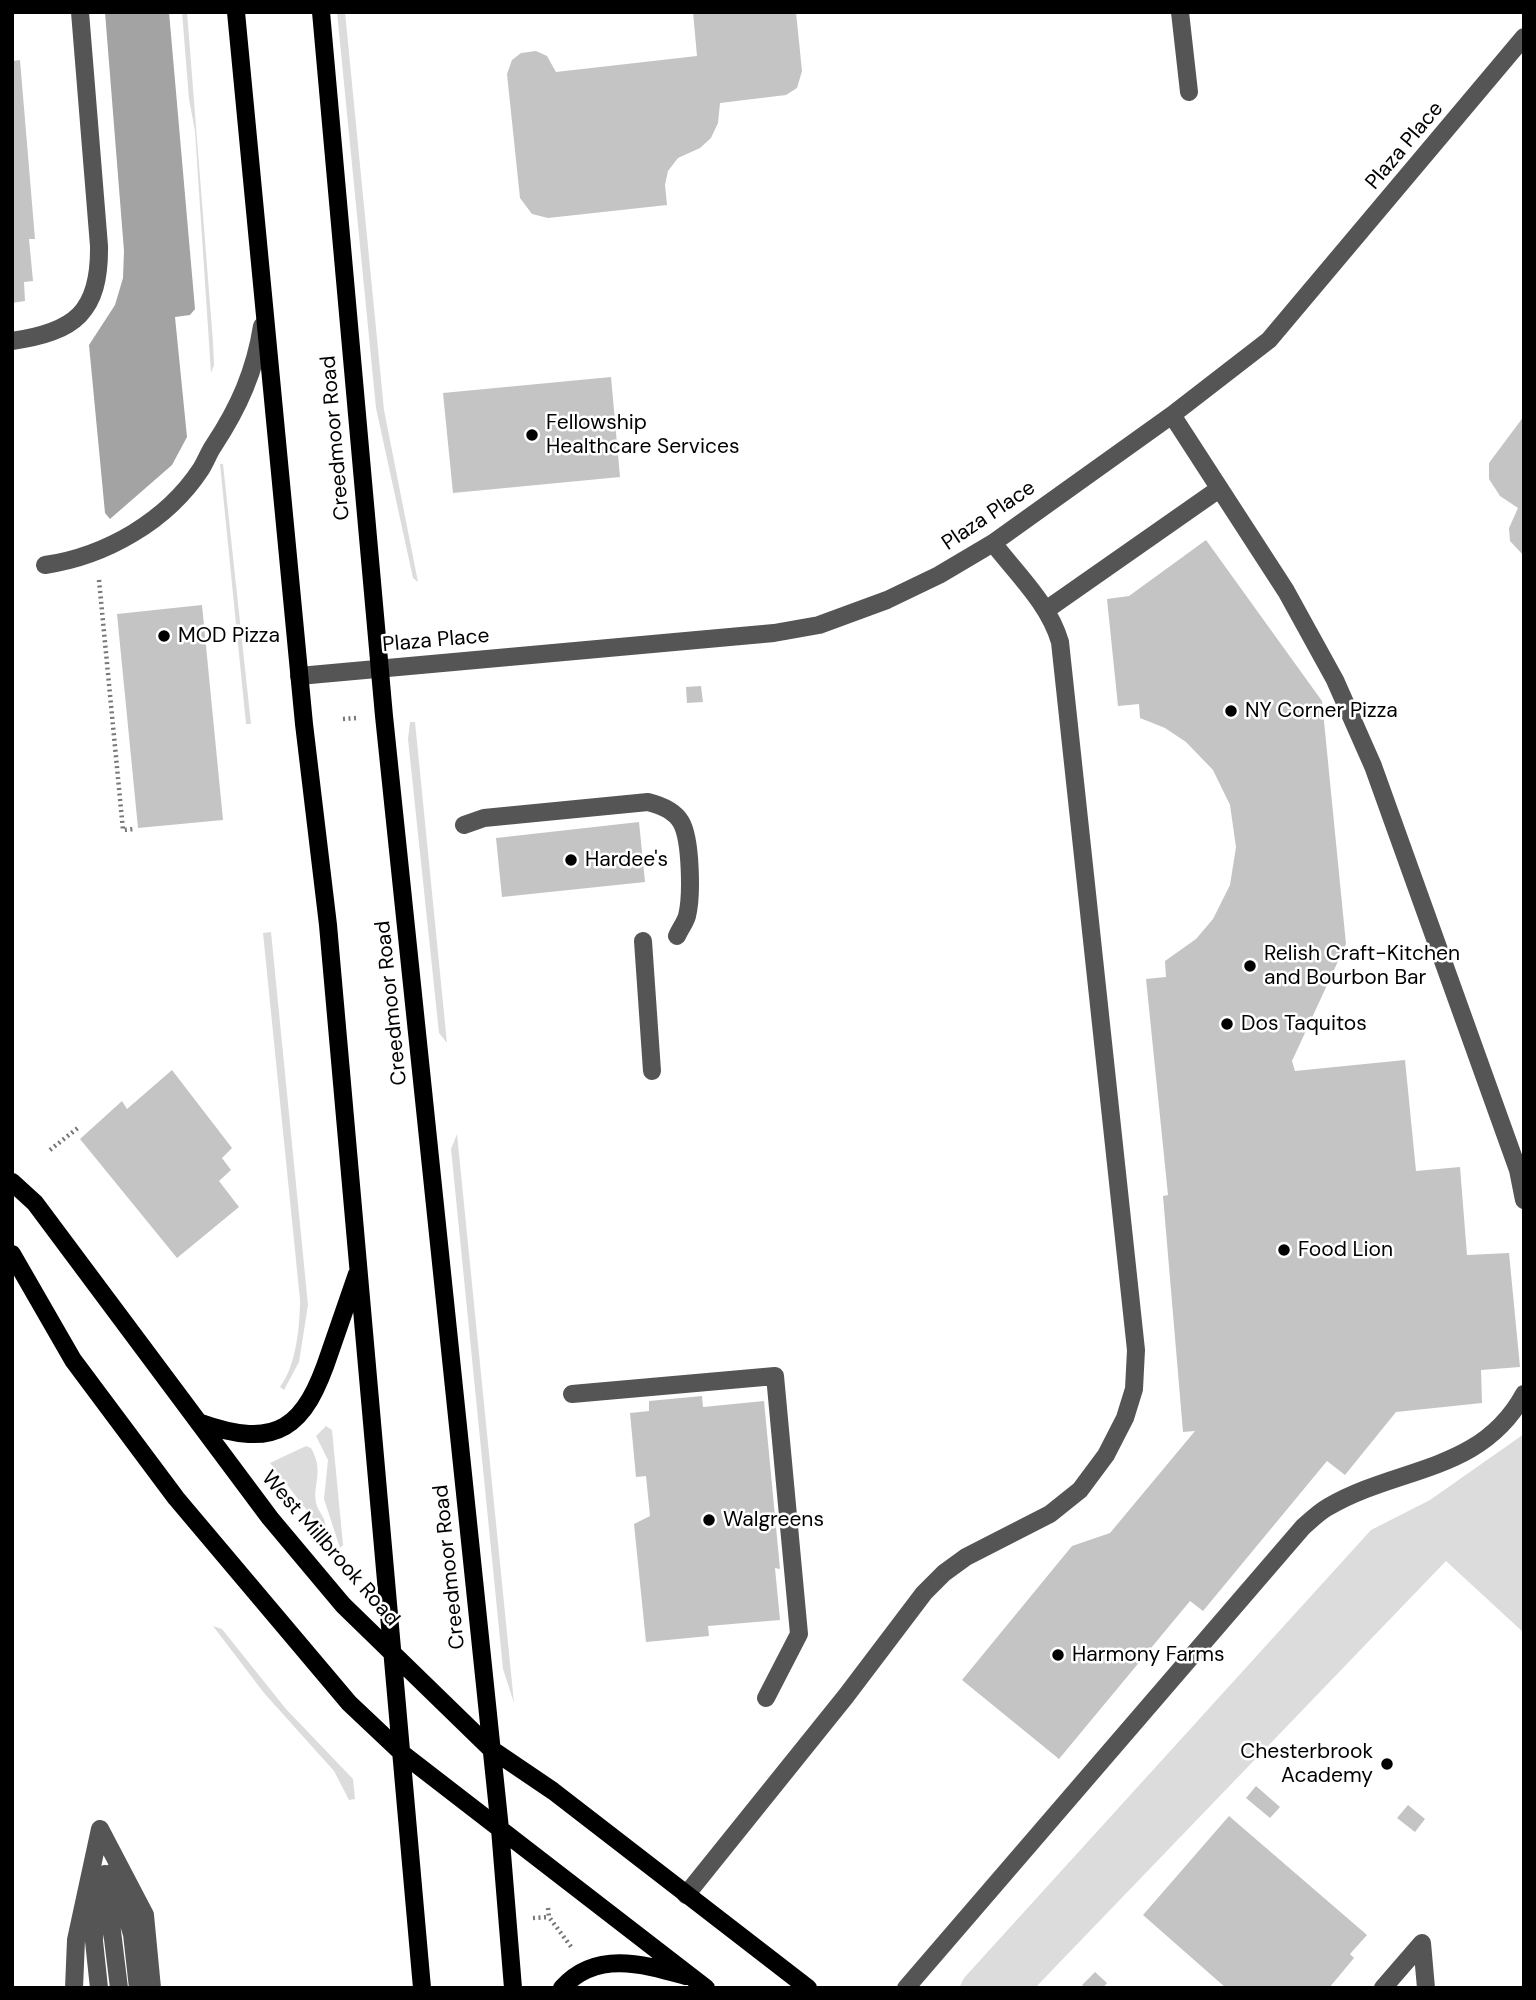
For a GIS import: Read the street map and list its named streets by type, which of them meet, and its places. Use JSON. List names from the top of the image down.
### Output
{
  "streets": {
    "main road": ["Creedmoor Road", "West Millbrook Road"],
    "street": ["Plaza Place"]
  },
  "crossings": [
    ["Plaza Place", "Creedmoor Road"],
    ["Creedmoor Road", "West Millbrook Road"]
  ],
  "places": [
    "Fellowship Healthcare Services",
    "MOD Pizza",
    "NY Corner Pizza",
    "Hardee's",
    "Relish Craft-Kitchen and Bourbon Bar",
    "Dos Taquitos",
    "Food Lion",
    "Walgreens",
    "Harmony Farms",
    "Chesterbrook Academy"
  ]
}
